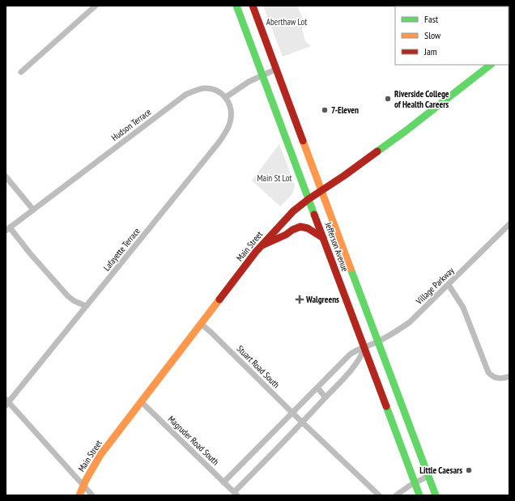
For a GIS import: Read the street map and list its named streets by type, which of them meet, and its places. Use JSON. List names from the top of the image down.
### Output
{
  "streets": {
    "main road": ["Main Street", "Jefferson Avenue"],
    "street": [
      "Hudson Terrace",
      "Lafayette Terrace",
      "Village Parkway",
      "Stuart Road South",
      "Magruder Road South"
    ]
  },
  "crossings": [
    ["Hudson Terrace", "Lafayette Terrace"],
    ["Main Street", "Jefferson Avenue"],
    ["Main Street", "Stuart Road South"],
    ["Main Street", "Magruder Road South"],
    ["Jefferson Avenue", "Village Parkway"],
    ["Village Parkway", "Stuart Road South"],
    ["Village Parkway", "Magruder Road South"]
  ],
  "parks": ["Aberthaw Lot", "Main St Lot"],
  "places": {
    "other": ["Riverside College of Health Careers", "7-Eleven", "Little Caesars"],
    "health": ["Walgreens"]
  },
  "legend": ["Fast", "Slow", "Jam"]
}
